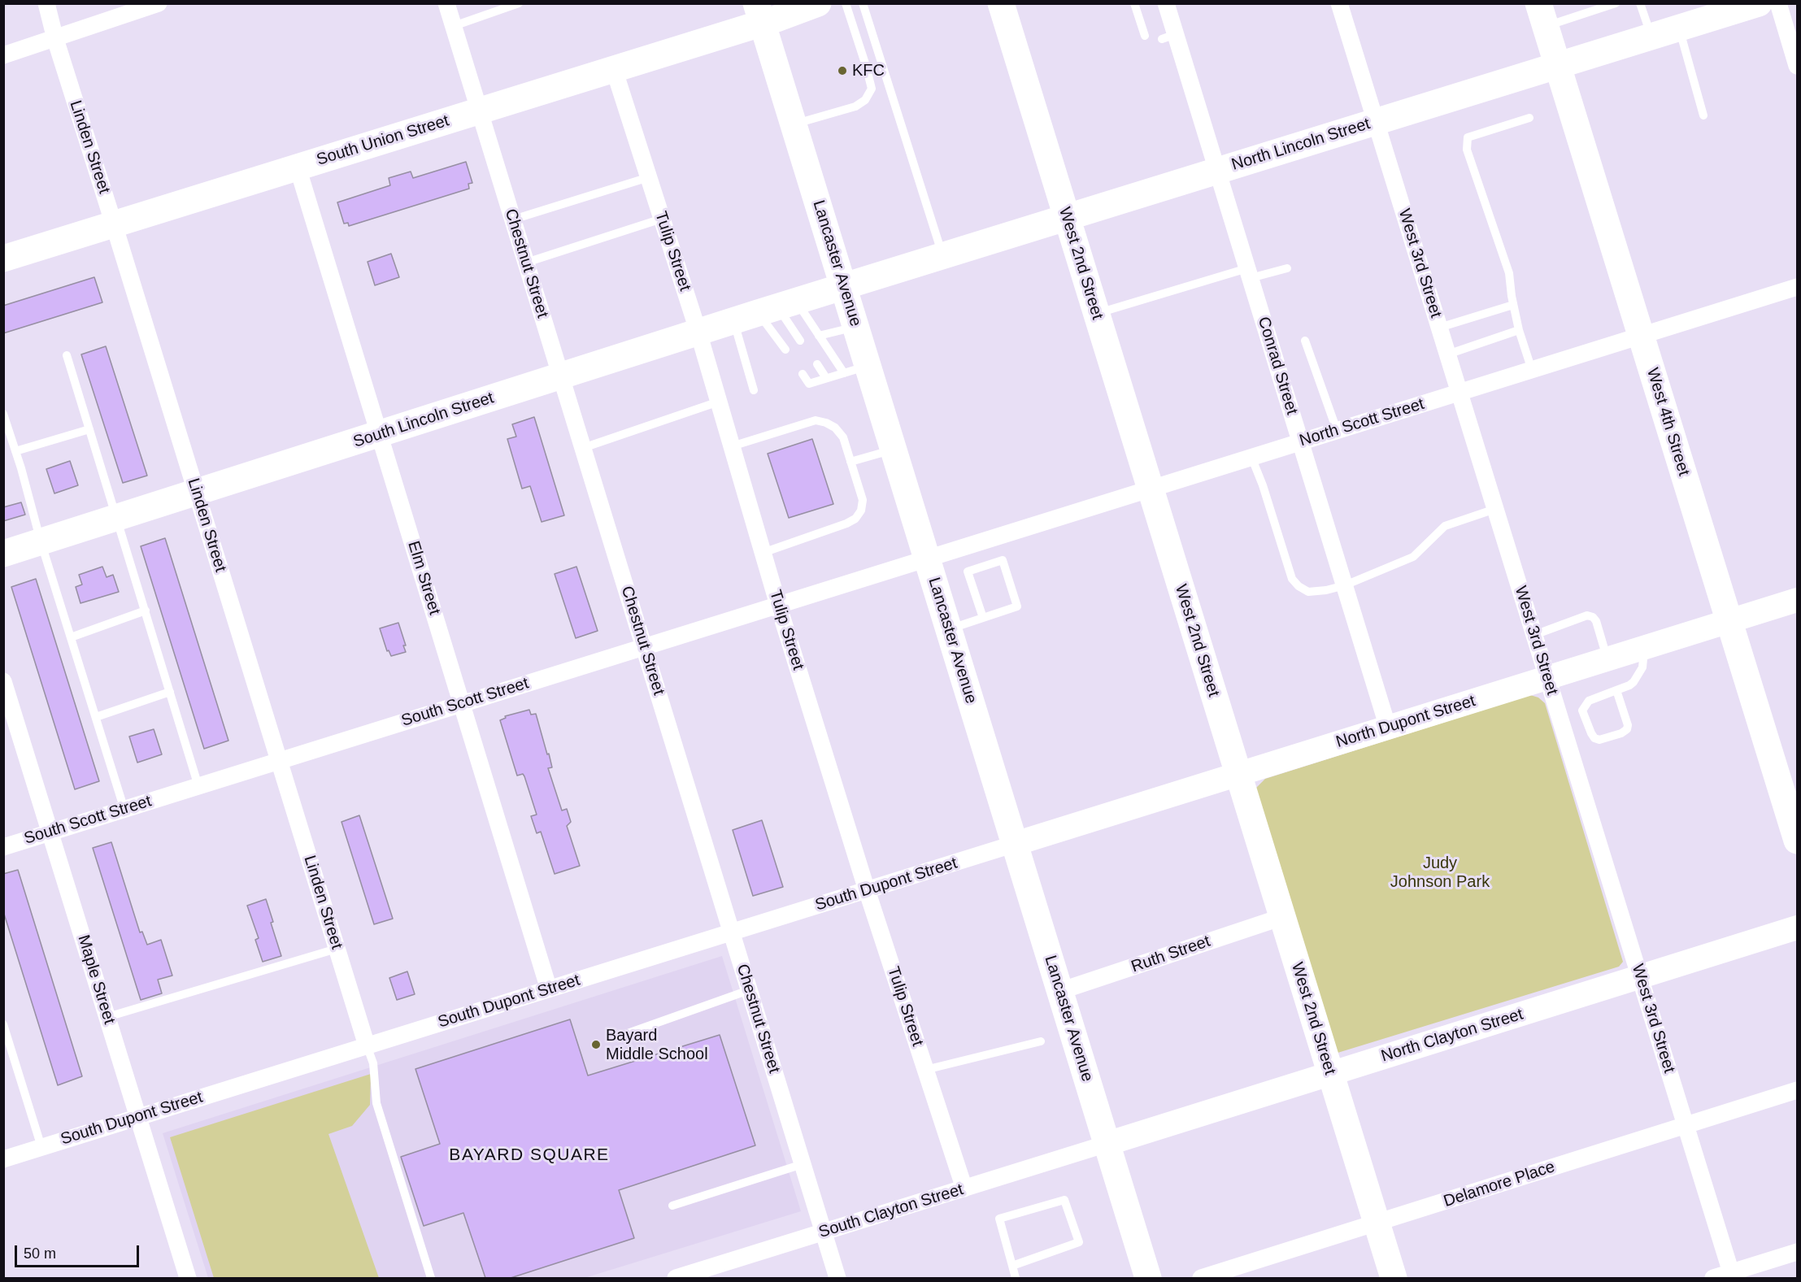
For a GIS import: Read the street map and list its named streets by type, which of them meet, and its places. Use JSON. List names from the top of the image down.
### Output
{
  "streets": {
    "main road": [
      "South Union Street",
      "North Lincoln Street",
      "Lancaster Avenue",
      "West 2nd Street",
      "South Lincoln Street",
      "West 4th Street"
    ],
    "street": [
      "Linden Street",
      "Tulip Street",
      "Chestnut Street",
      "West 3rd Street",
      "Conrad Street",
      "North Scott Street",
      "Elm Street",
      "South Scott Street",
      "North Dupont Street",
      "South Dupont Street",
      "Ruth Street",
      "Maple Street",
      "North Clayton Street",
      "Delamore Place",
      "South Clayton Street"
    ]
  },
  "crossings": [
    ["South Union Street", "Linden Street"],
    ["South Union Street", "Tulip Street"],
    ["South Union Street", "Chestnut Street"],
    ["South Union Street", "Lancaster Avenue"],
    ["South Union Street", "Elm Street"],
    ["North Lincoln Street", "Lancaster Avenue"],
    ["North Lincoln Street", "West 2nd Street"],
    ["North Lincoln Street", "West 3rd Street"],
    ["North Lincoln Street", "Conrad Street"],
    ["North Lincoln Street", "South Lincoln Street"],
    ["North Lincoln Street", "West 4th Street"],
    ["Linden Street", "South Lincoln Street"],
    ["Linden Street", "South Scott Street"],
    ["Linden Street", "South Dupont Street"],
    ["Tulip Street", "South Lincoln Street"],
    ["Tulip Street", "South Scott Street"],
    ["Tulip Street", "South Dupont Street"],
    ["Tulip Street", "South Clayton Street"],
    ["Chestnut Street", "South Lincoln Street"],
    ["Chestnut Street", "South Scott Street"],
    ["Chestnut Street", "South Dupont Street"],
    ["Chestnut Street", "South Clayton Street"],
    ["Lancaster Avenue", "South Lincoln Street"],
    ["Lancaster Avenue", "North Scott Street"],
    ["Lancaster Avenue", "South Scott Street"],
    ["Lancaster Avenue", "North Dupont Street"],
    ["Lancaster Avenue", "South Dupont Street"],
    ["Lancaster Avenue", "Ruth Street"],
    ["Lancaster Avenue", "North Clayton Street"],
    ["Lancaster Avenue", "South Clayton Street"],
    ["West 2nd Street", "North Scott Street"],
    ["West 2nd Street", "North Dupont Street"],
    ["West 2nd Street", "Ruth Street"],
    ["West 2nd Street", "North Clayton Street"],
    ["West 2nd Street", "Delamore Place"],
    ["West 3rd Street", "North Scott Street"],
    ["West 3rd Street", "North Dupont Street"],
    ["West 3rd Street", "North Clayton Street"],
    ["West 3rd Street", "Delamore Place"],
    ["Conrad Street", "North Scott Street"],
    ["Conrad Street", "North Dupont Street"],
    ["South Lincoln Street", "Elm Street"],
    ["West 4th Street", "North Scott Street"],
    ["West 4th Street", "North Dupont Street"],
    ["North Scott Street", "South Scott Street"],
    ["Elm Street", "South Scott Street"],
    ["Elm Street", "South Dupont Street"],
    ["South Scott Street", "Maple Street"],
    ["North Dupont Street", "South Dupont Street"],
    ["South Dupont Street", "Maple Street"],
    ["North Clayton Street", "South Clayton Street"]
  ],
  "districts": ["BAYARD SQUARE"],
  "parks": ["Judy Johnson Park"],
  "places": ["KFC", "Bayard Middle School"],
  "scale_bar": "50 m"
}
